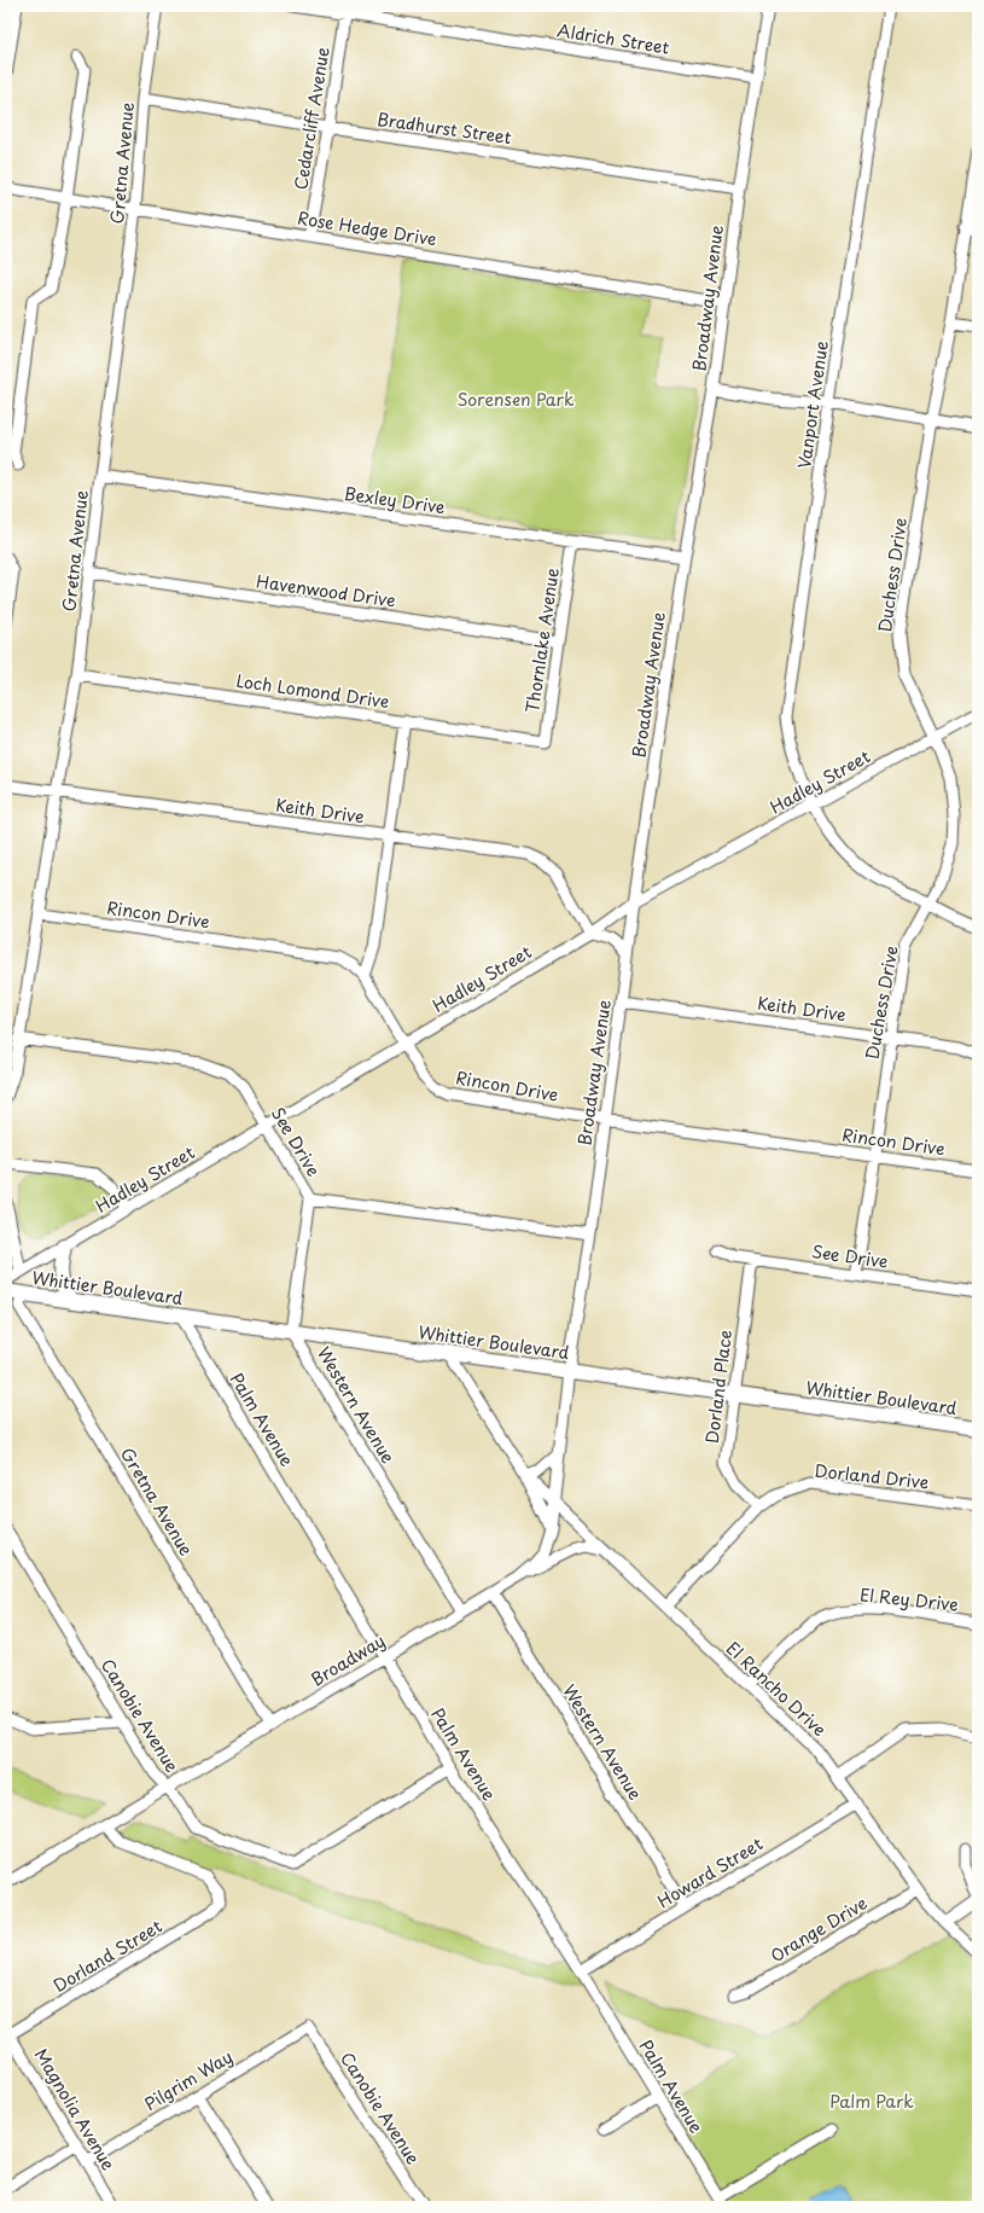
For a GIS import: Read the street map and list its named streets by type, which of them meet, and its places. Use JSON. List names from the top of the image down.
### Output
{
  "streets": {
    "main road": ["Whittier Boulevard"],
    "street": [
      "Aldrich Street",
      "Cedarcliff Avenue",
      "Bradhurst Street",
      "Gretna Avenue",
      "Rose Hedge Drive",
      "Broadway Avenue",
      "Vanport Avenue",
      "Bexley Drive",
      "Duchess Drive",
      "Havenwood Drive",
      "Thornlake Avenue",
      "Loch Lomond Drive",
      "Hadley Street",
      "Keith Drive",
      "Rincon Drive",
      "See Drive",
      "Dorland Place",
      "Western Avenue",
      "Palm Avenue",
      "Dorland Drive",
      "El Rey Drive",
      "Broadway",
      "El Rancho Drive",
      "Canobie Avenue",
      "Howard Street",
      "Orange Drive",
      "Dorland Street",
      "Pilgrim Way",
      "Magnolia Avenue"
    ]
  },
  "crossings": [
    ["Aldrich Street", "Cedarcliff Avenue"],
    ["Aldrich Street", "Broadway Avenue"],
    ["Cedarcliff Avenue", "Bradhurst Street"],
    ["Cedarcliff Avenue", "Rose Hedge Drive"],
    ["Bradhurst Street", "Gretna Avenue"],
    ["Bradhurst Street", "Broadway Avenue"],
    ["Gretna Avenue", "Rose Hedge Drive"],
    ["Gretna Avenue", "Bexley Drive"],
    ["Gretna Avenue", "Havenwood Drive"],
    ["Gretna Avenue", "Loch Lomond Drive"],
    ["Gretna Avenue", "Keith Drive"],
    ["Gretna Avenue", "Rincon Drive"],
    ["Gretna Avenue", "See Drive"],
    ["Gretna Avenue", "Whittier Boulevard"],
    ["Gretna Avenue", "Broadway"],
    ["Rose Hedge Drive", "Broadway Avenue"],
    ["Broadway Avenue", "Bexley Drive"],
    ["Broadway Avenue", "Hadley Street"],
    ["Broadway Avenue", "Keith Drive"],
    ["Broadway Avenue", "Rincon Drive"],
    ["Broadway Avenue", "See Drive"],
    ["Broadway Avenue", "Whittier Boulevard"],
    ["Broadway Avenue", "Broadway"],
    ["Vanport Avenue", "Duchess Drive"],
    ["Vanport Avenue", "Hadley Street"],
    ["Bexley Drive", "Thornlake Avenue"],
    ["Duchess Drive", "Hadley Street"],
    ["Duchess Drive", "Keith Drive"],
    ["Duchess Drive", "Rincon Drive"],
    ["Duchess Drive", "See Drive"],
    ["Havenwood Drive", "Thornlake Avenue"],
    ["Thornlake Avenue", "Loch Lomond Drive"],
    ["Hadley Street", "Keith Drive"],
    ["Hadley Street", "Rincon Drive"],
    ["Hadley Street", "See Drive"],
    ["See Drive", "Dorland Place"],
    ["Whittier Boulevard", "Dorland Place"],
    ["Whittier Boulevard", "Western Avenue"],
    ["Whittier Boulevard", "Palm Avenue"],
    ["Whittier Boulevard", "Broadway"],
    ["Whittier Boulevard", "El Rancho Drive"],
    ["Dorland Place", "Dorland Drive"],
    ["Western Avenue", "Broadway"],
    ["Western Avenue", "Howard Street"],
    ["Palm Avenue", "Broadway"],
    ["Palm Avenue", "Canobie Avenue"],
    ["Palm Avenue", "Howard Street"],
    ["Dorland Drive", "El Rancho Drive"],
    ["El Rey Drive", "El Rancho Drive"],
    ["Broadway", "El Rancho Drive"],
    ["Broadway", "Canobie Avenue"],
    ["Broadway", "Dorland Street"],
    ["El Rancho Drive", "Howard Street"],
    ["El Rancho Drive", "Orange Drive"],
    ["Canobie Avenue", "Pilgrim Way"],
    ["Dorland Street", "Magnolia Avenue"],
    ["Pilgrim Way", "Magnolia Avenue"]
  ],
  "parks": ["Sorensen Park", "Palm Park"]
}
